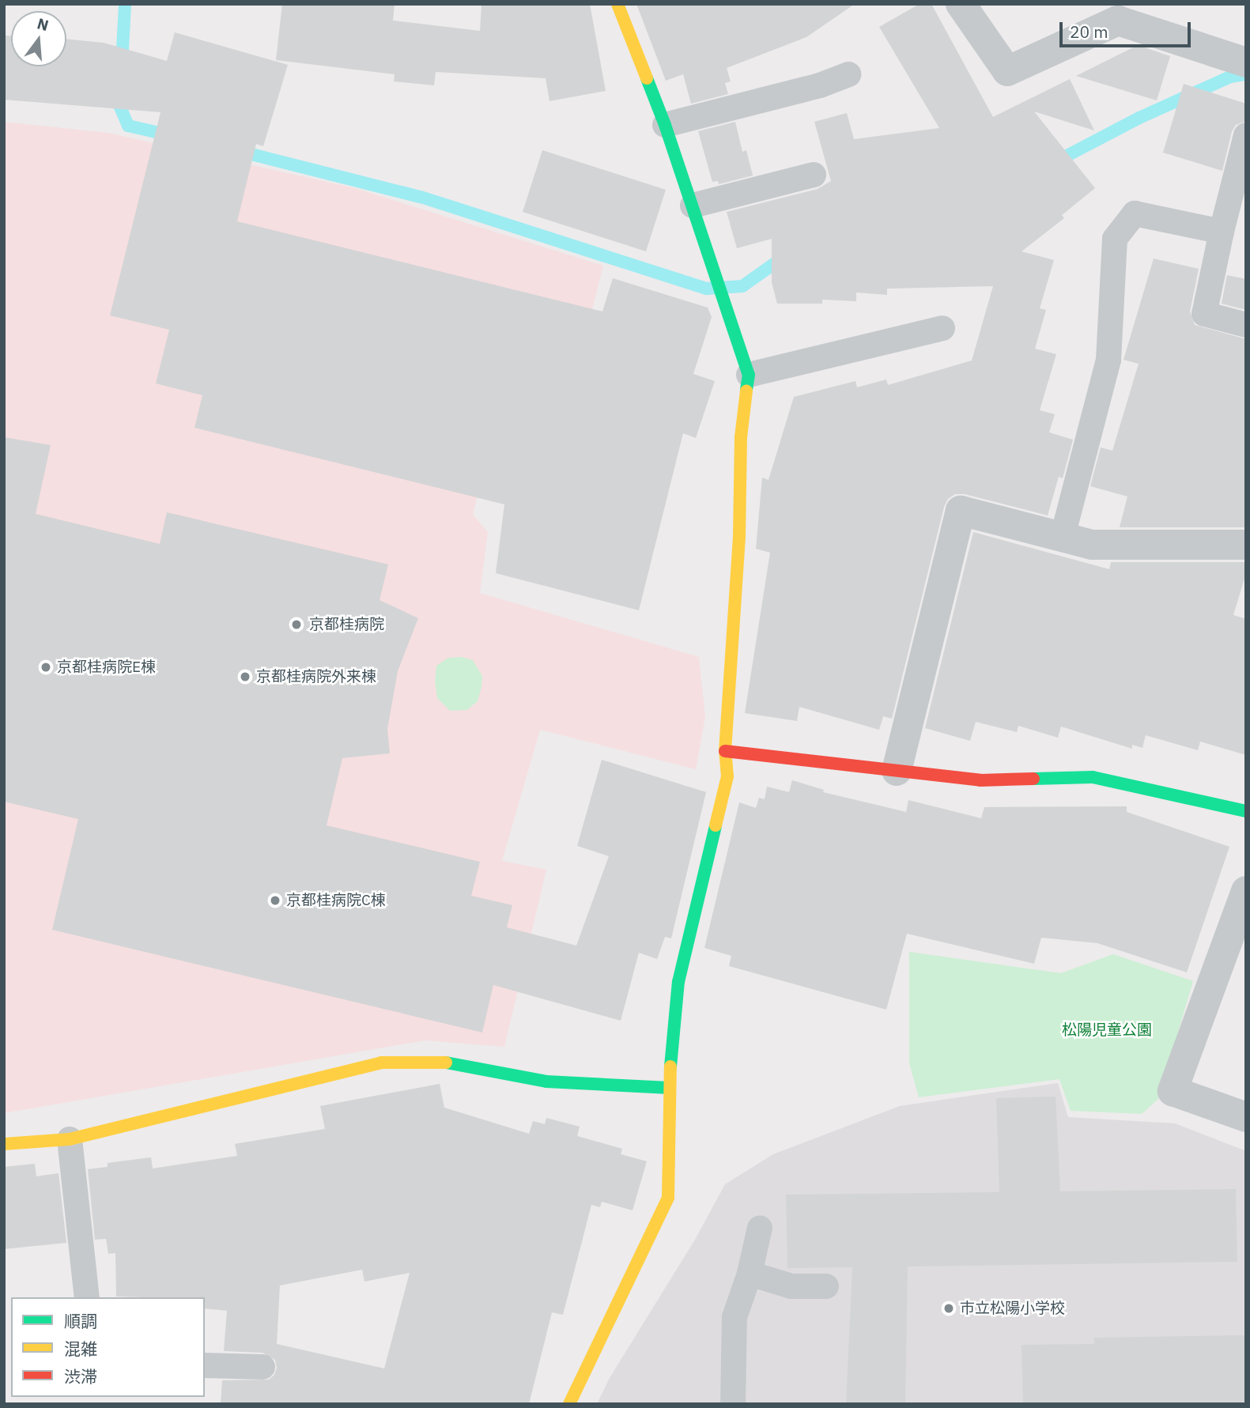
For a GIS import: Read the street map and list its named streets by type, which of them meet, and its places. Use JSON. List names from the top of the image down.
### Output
{
  "parks": ["松陽児童公園"],
  "places": [
    "京都桂病院",
    "京都桂病院E棟",
    "京都桂病院外来棟",
    "京都桂病院C棟",
    "市立松陽小学校"
  ],
  "legend": ["順調", "混雑", "渋滞"],
  "scale_bar": "20 m",
  "north": "top"
}
